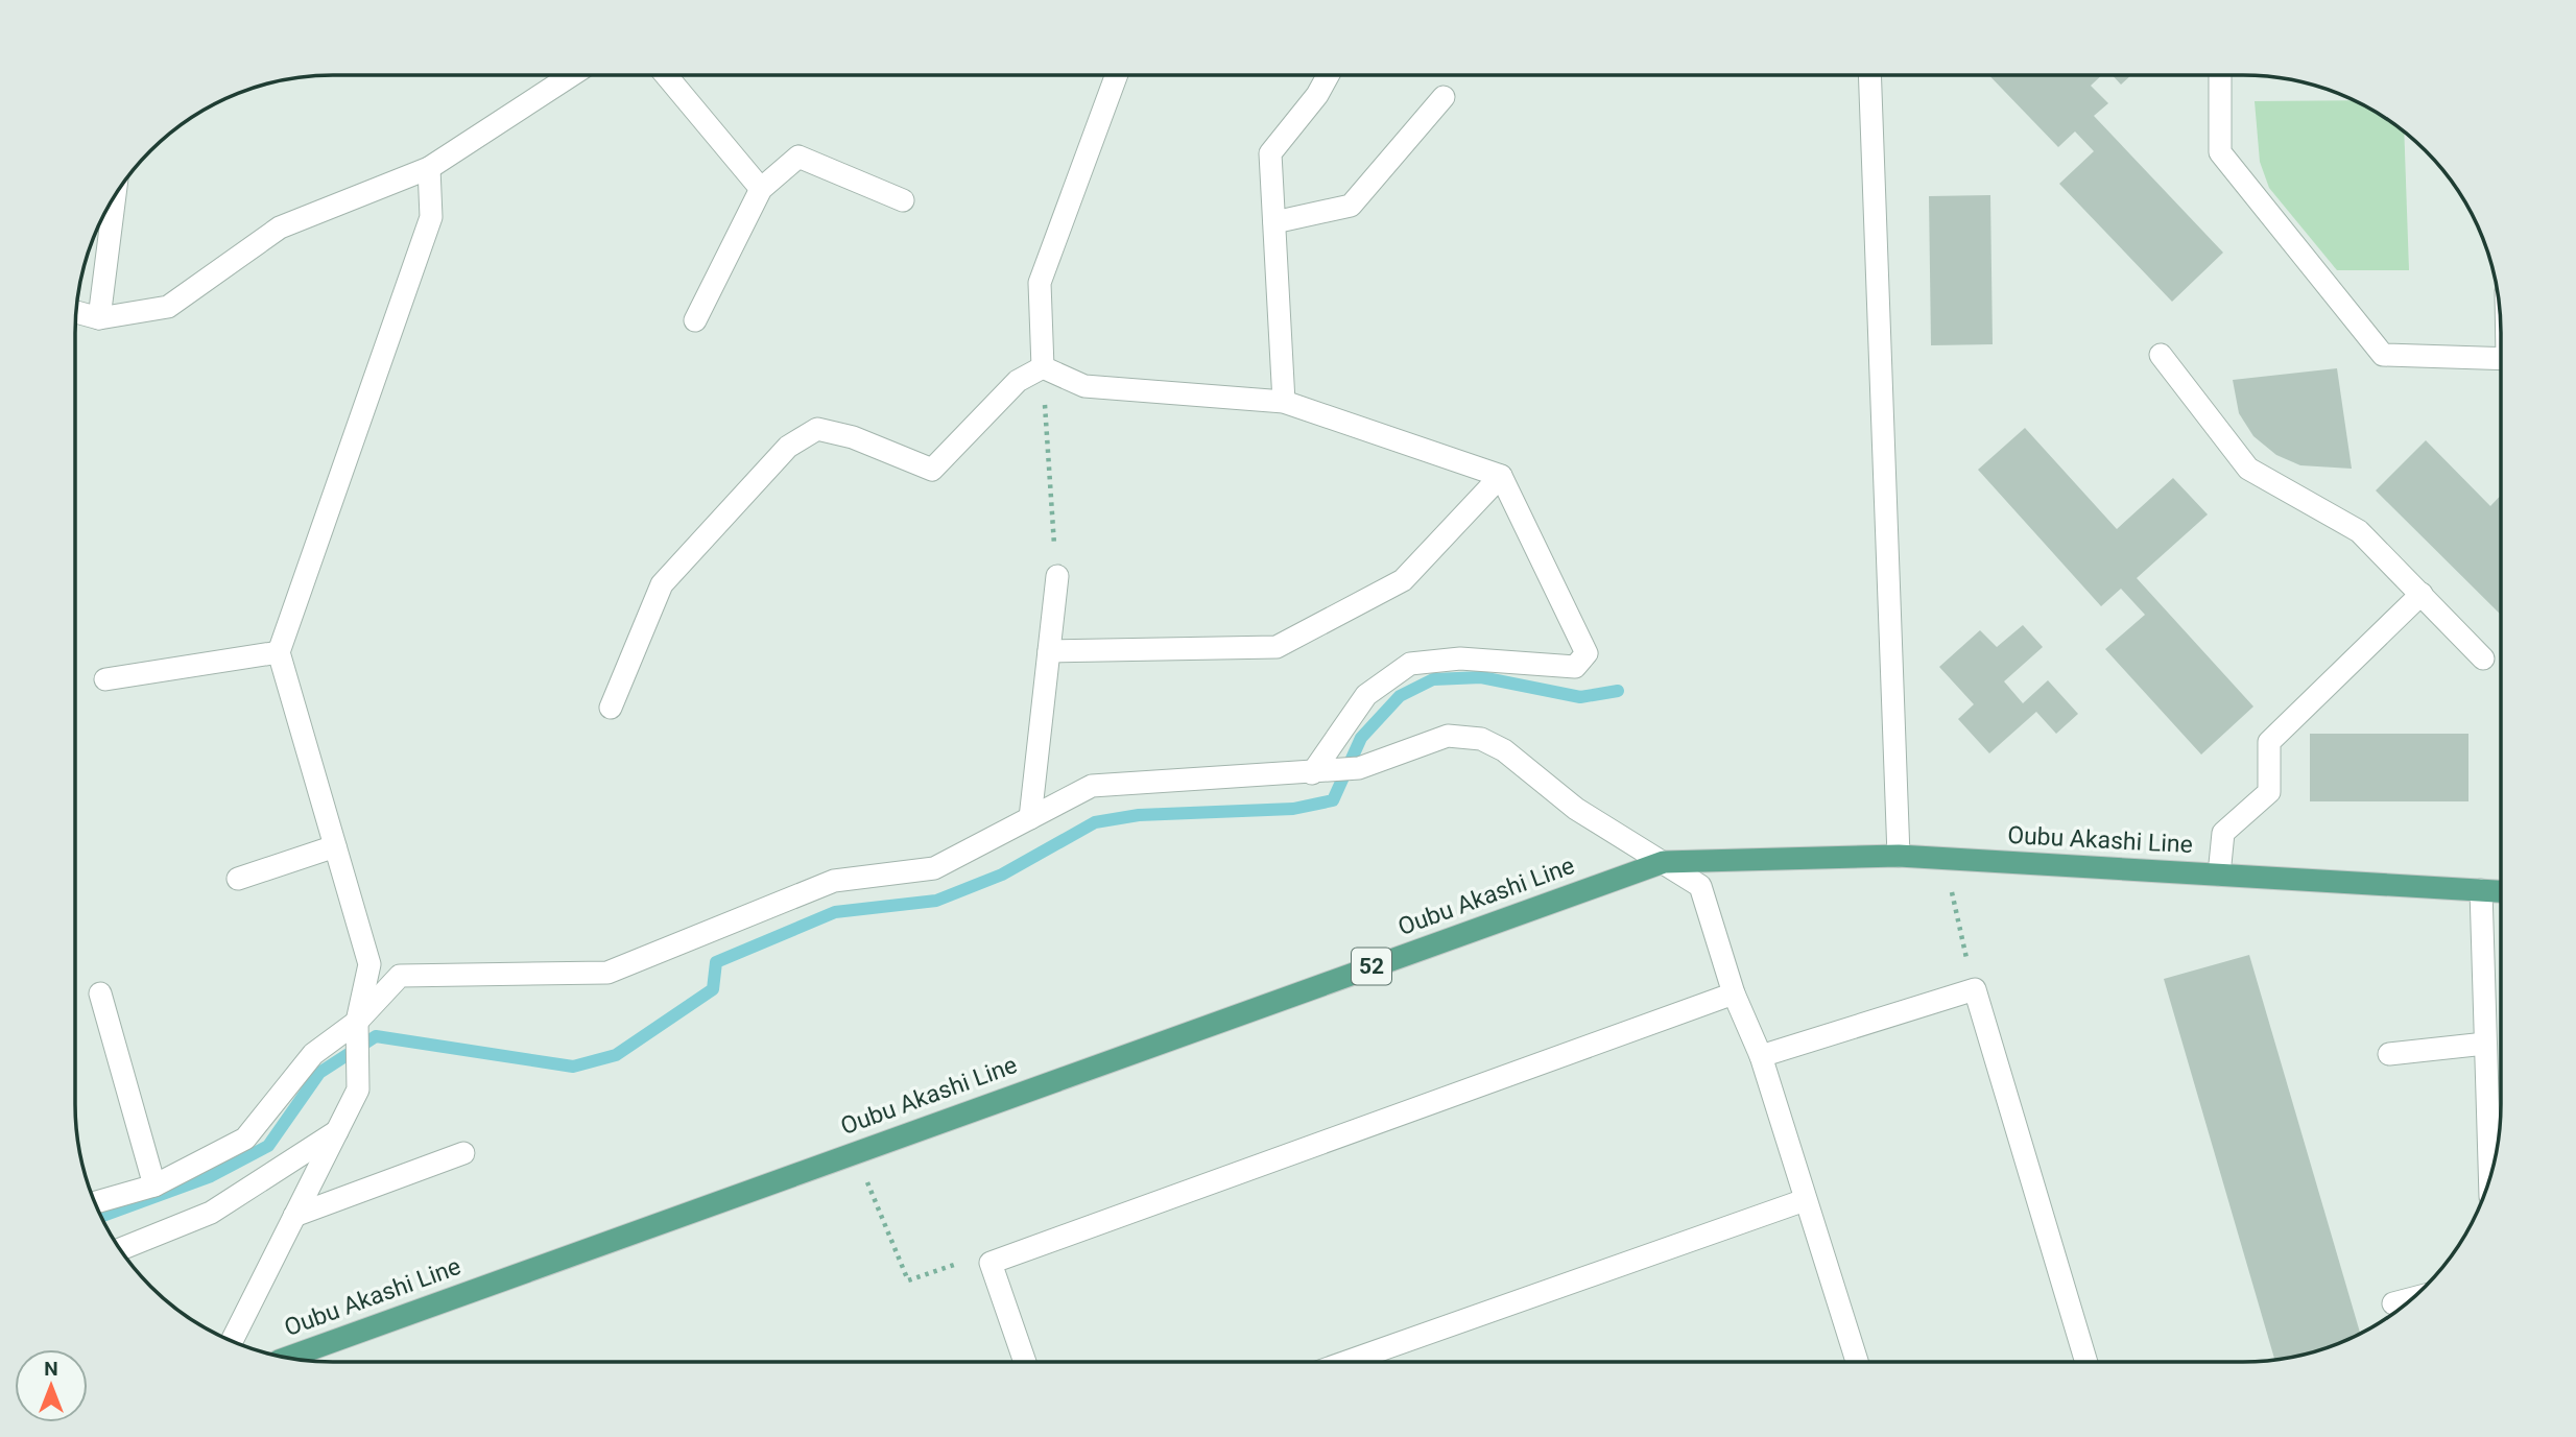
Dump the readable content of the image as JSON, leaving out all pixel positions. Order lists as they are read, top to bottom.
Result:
{
  "streets": {
    "main road": ["Oubu Akashi Line", "52"]
  },
  "north": "top"
}
